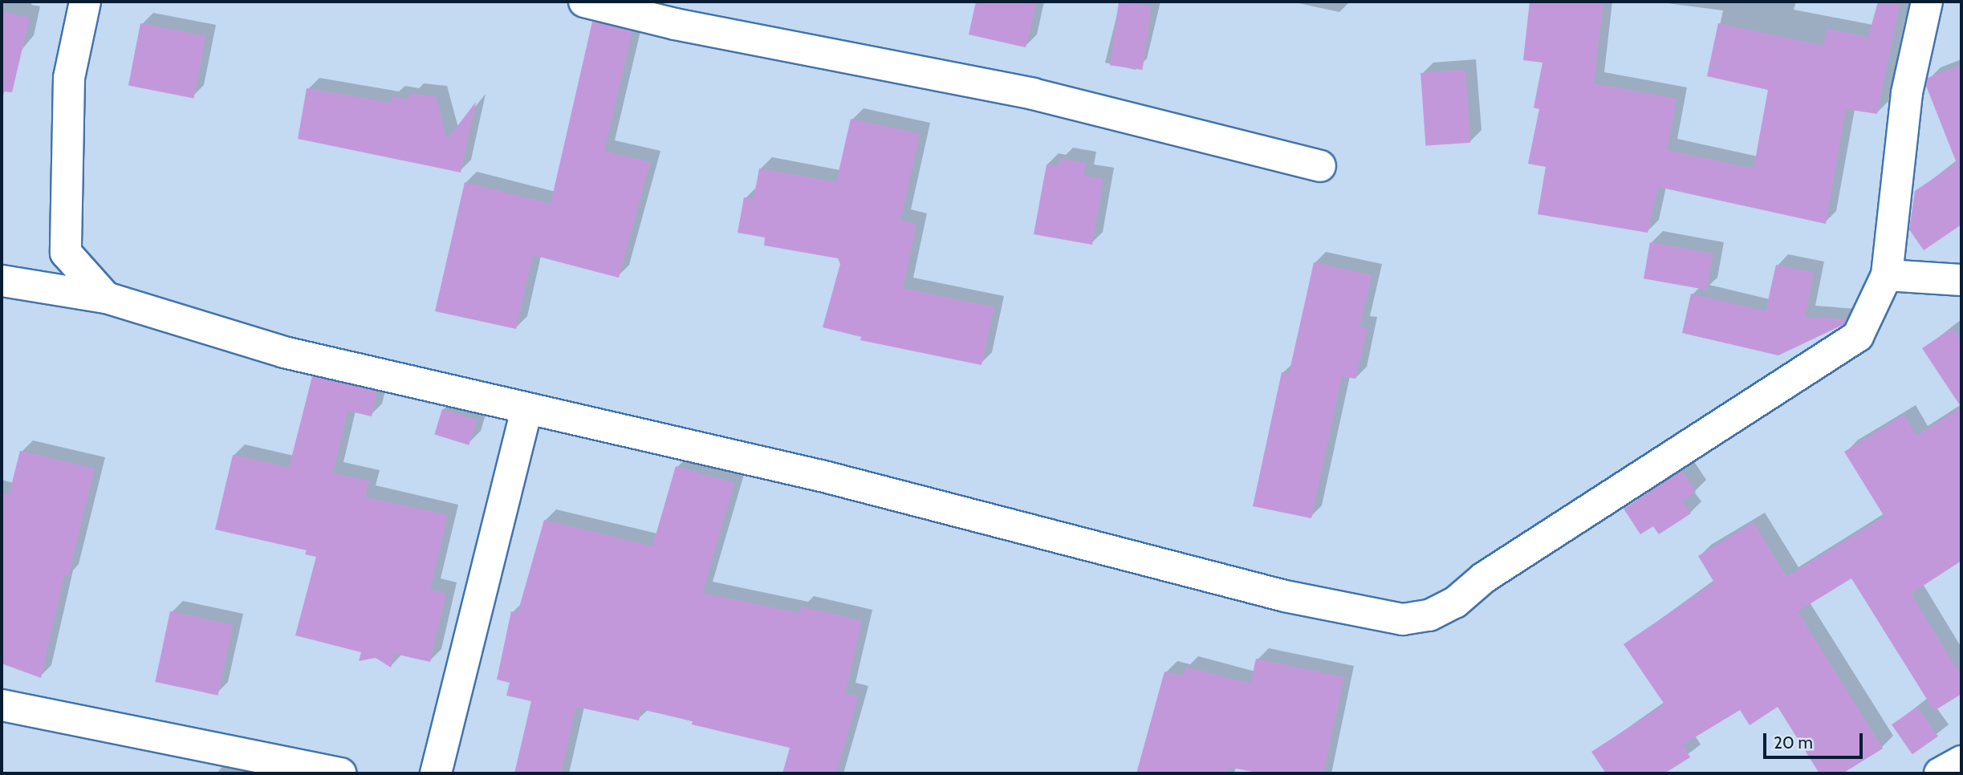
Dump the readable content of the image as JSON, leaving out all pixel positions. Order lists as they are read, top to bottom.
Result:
{
  "scale_bar": "20 m"
}
